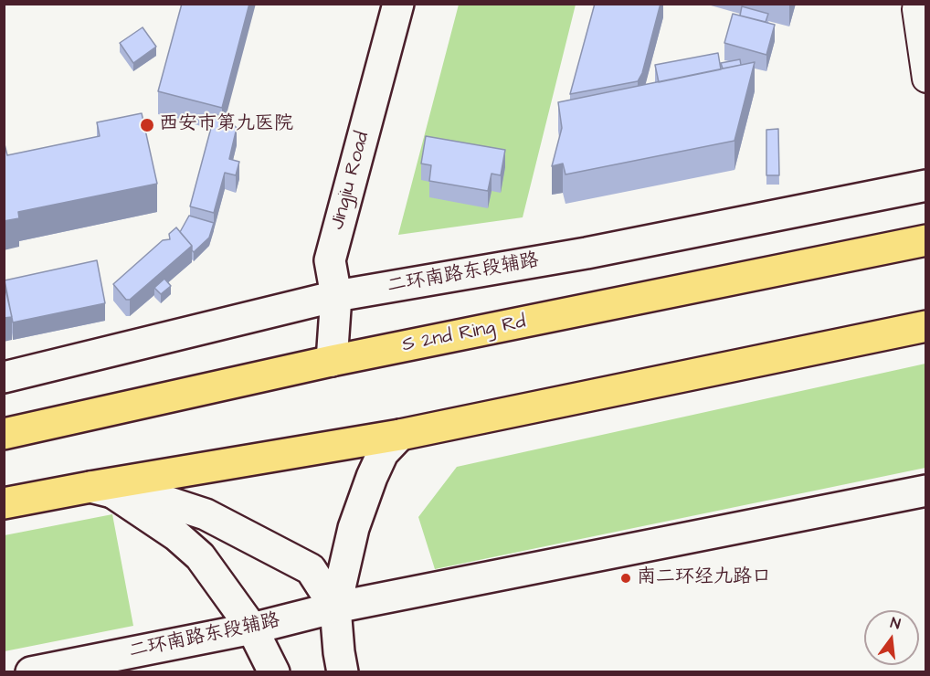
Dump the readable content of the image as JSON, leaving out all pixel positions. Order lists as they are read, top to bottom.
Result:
{
  "streets": {
    "highway": ["S 2nd Ring Rd"],
    "main road": ["Jingjiu Road", "二环南路东段辅路"]
  },
  "crossings": [
    ["Jingjiu Road", "二环南路东段辅路"],
    ["Jingjiu Road", "S 2nd Ring Rd"]
  ],
  "places": ["西安市第九医院", "南二环经九路口"],
  "north": "top"
}
